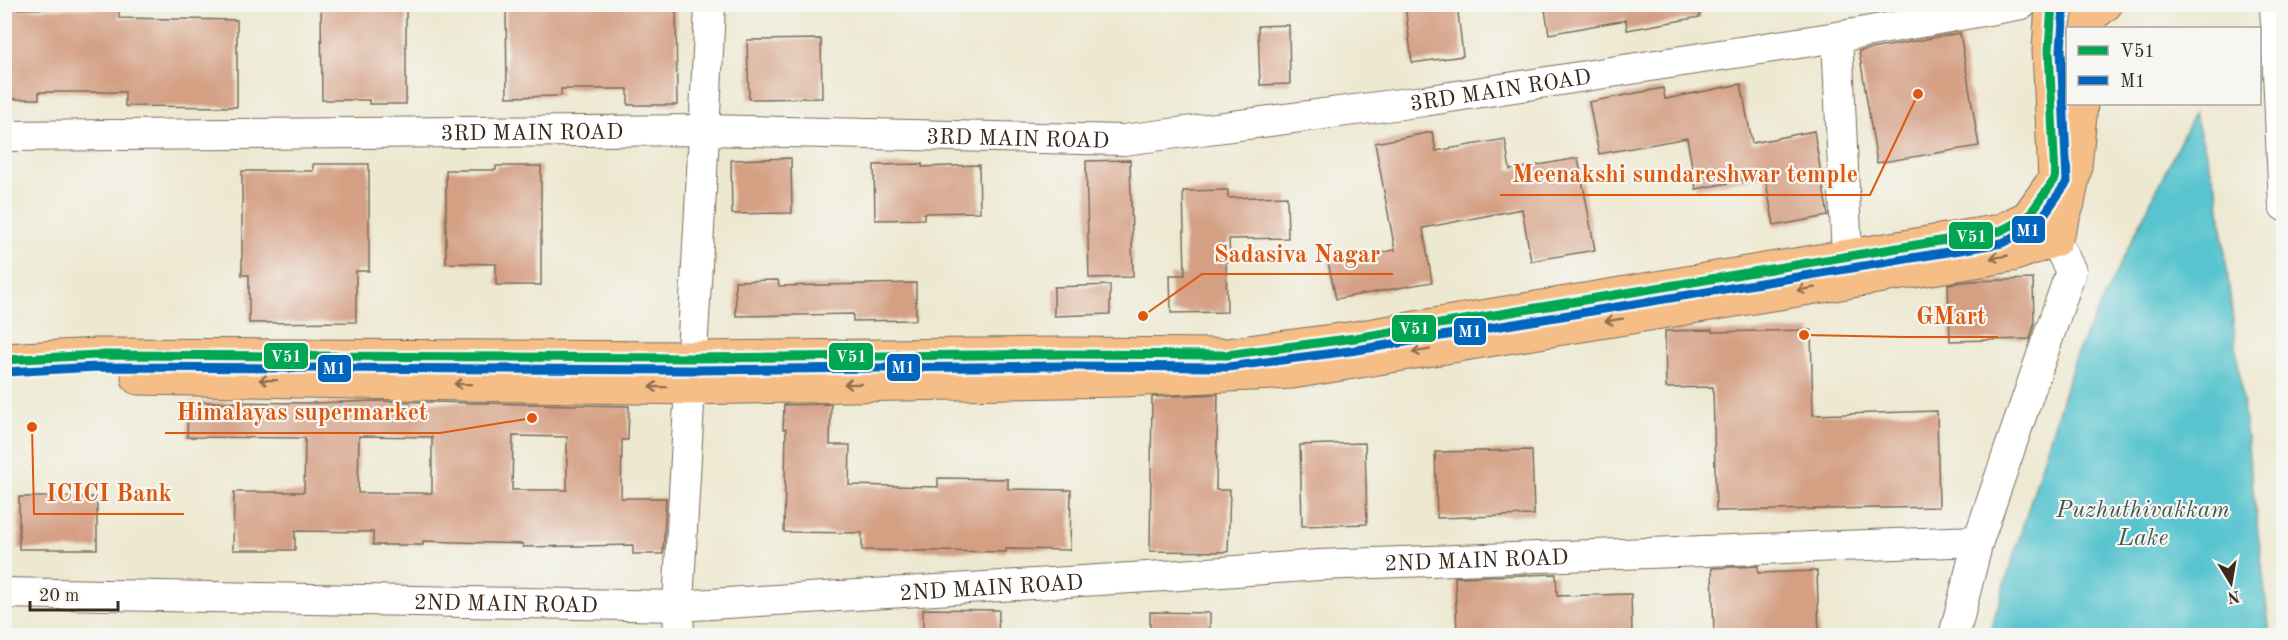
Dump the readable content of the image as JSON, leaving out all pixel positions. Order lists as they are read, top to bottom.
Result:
{
  "streets": {
    "street": ["3RD MAIN ROAD", "2ND MAIN ROAD"]
  },
  "water": ["Puzhuthivakkam Lake"],
  "places": [
    "Meenakshi sundareshwar temple",
    "Sadasiva Nagar",
    "GMart",
    "Himalayas supermarket",
    "ICICI Bank"
  ],
  "lines": ["transit line V51", "transit line M1"],
  "legend": ["V51", "M1"],
  "scale_bar": "20 m",
  "north": "bottom"
}
